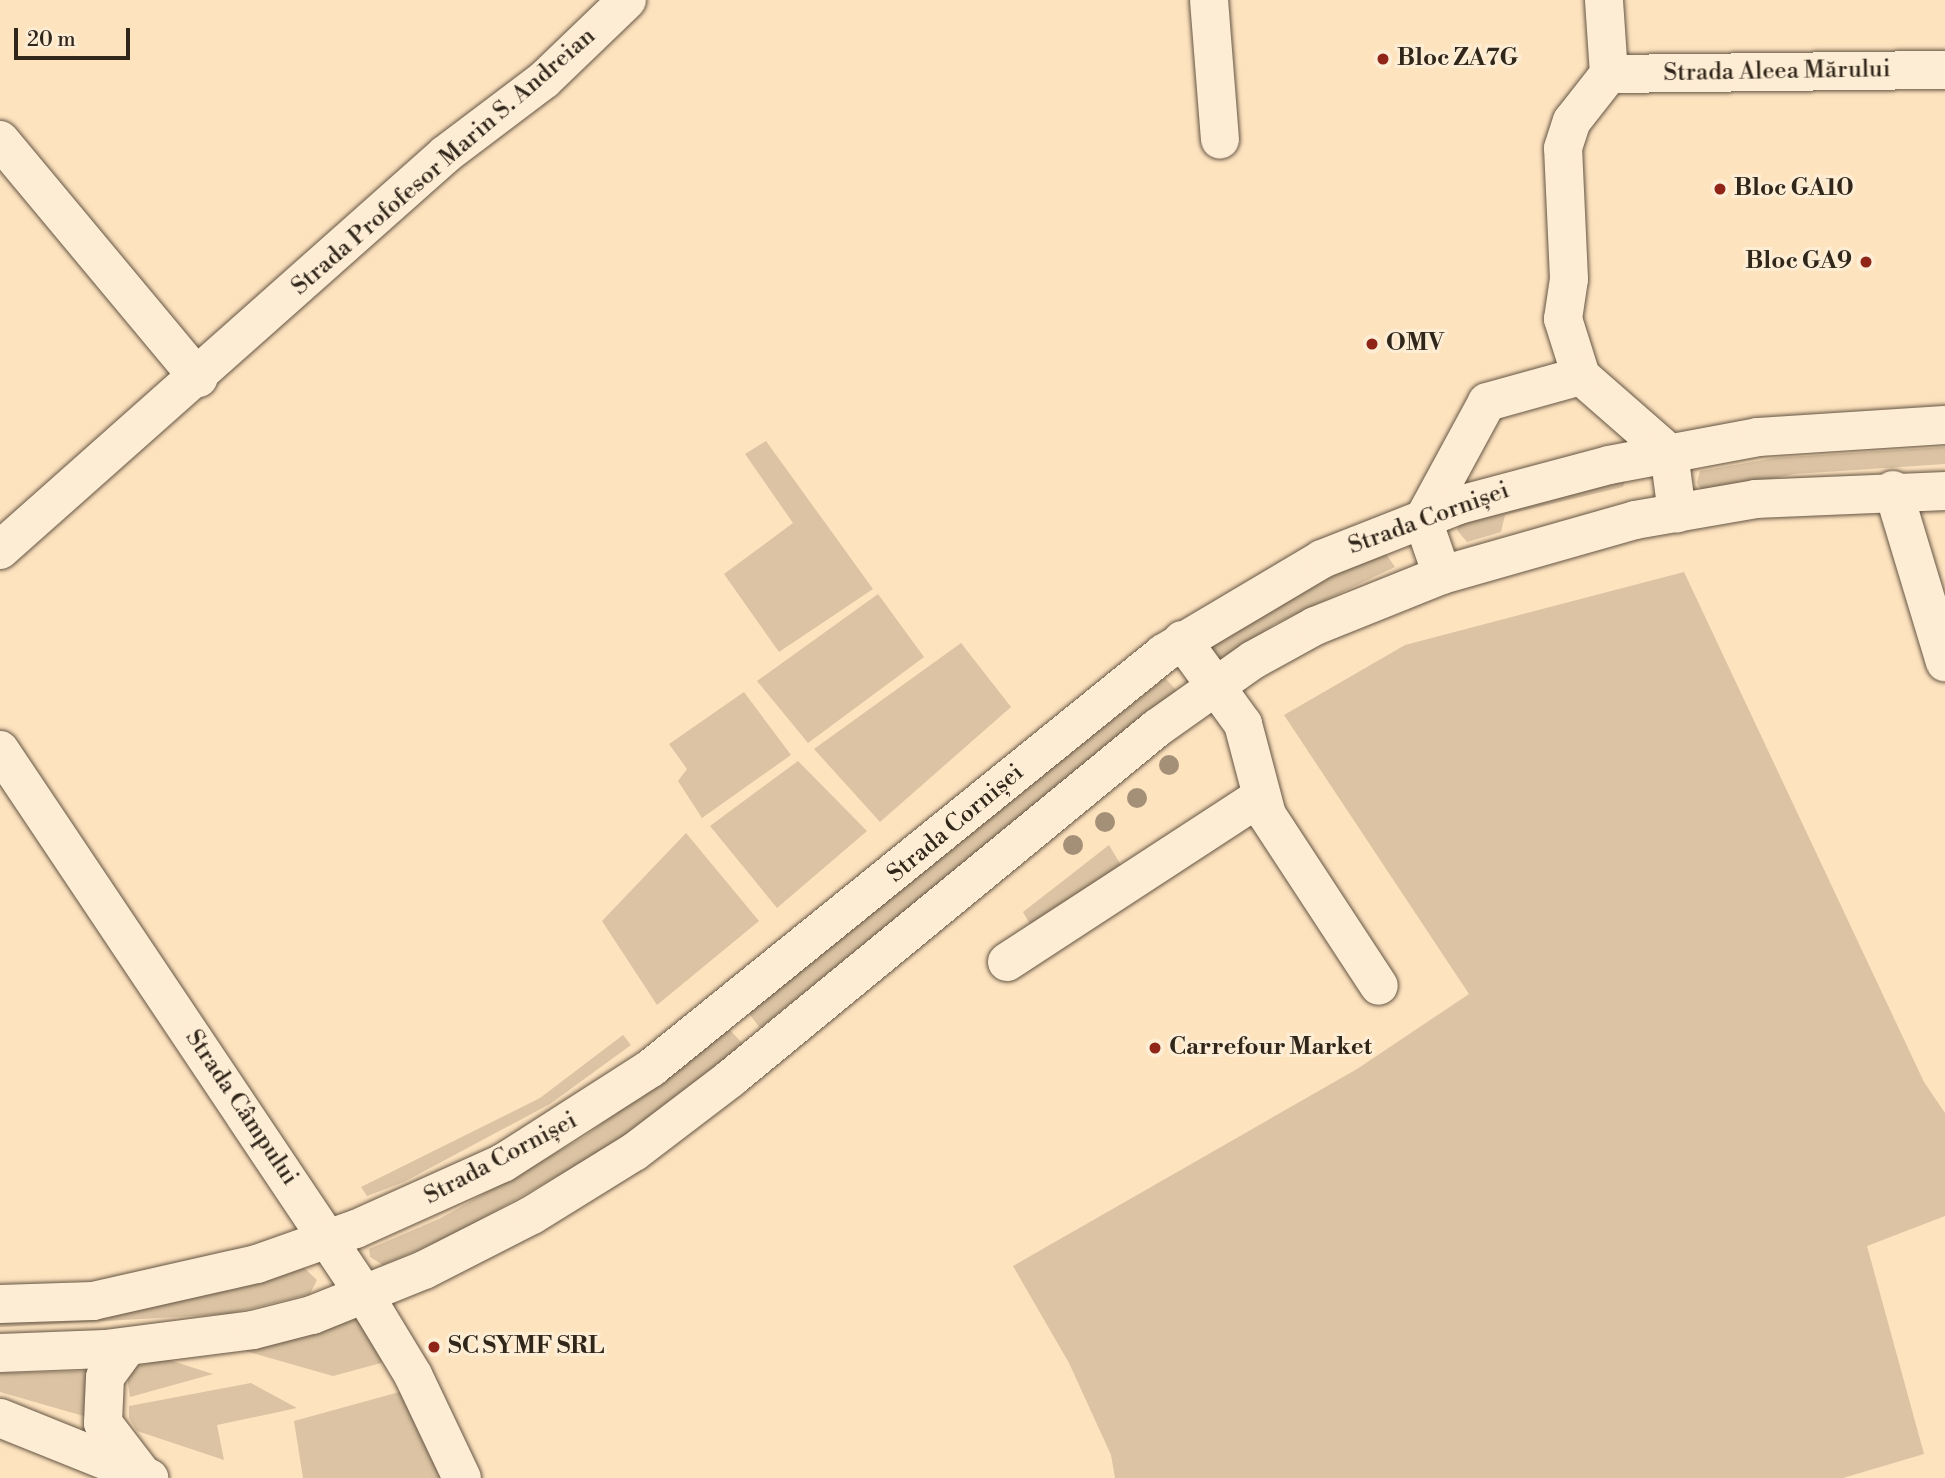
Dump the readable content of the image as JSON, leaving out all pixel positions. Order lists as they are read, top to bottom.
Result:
{
  "streets": {
    "street": [
      "Strada Aleea Mărului",
      "Strada Profofesor Marin S. Andreian",
      "Strada Cornișei",
      "Strada Câmpului"
    ]
  },
  "crossings": [
    ["Strada Cornișei", "Strada Câmpului"]
  ],
  "places": [
    "Bloc ZA7G",
    "Bloc GA10",
    "Bloc GA9",
    "OMV",
    "Carrefour Market",
    "SC SYMF SRL"
  ],
  "scale_bar": "20 m"
}
